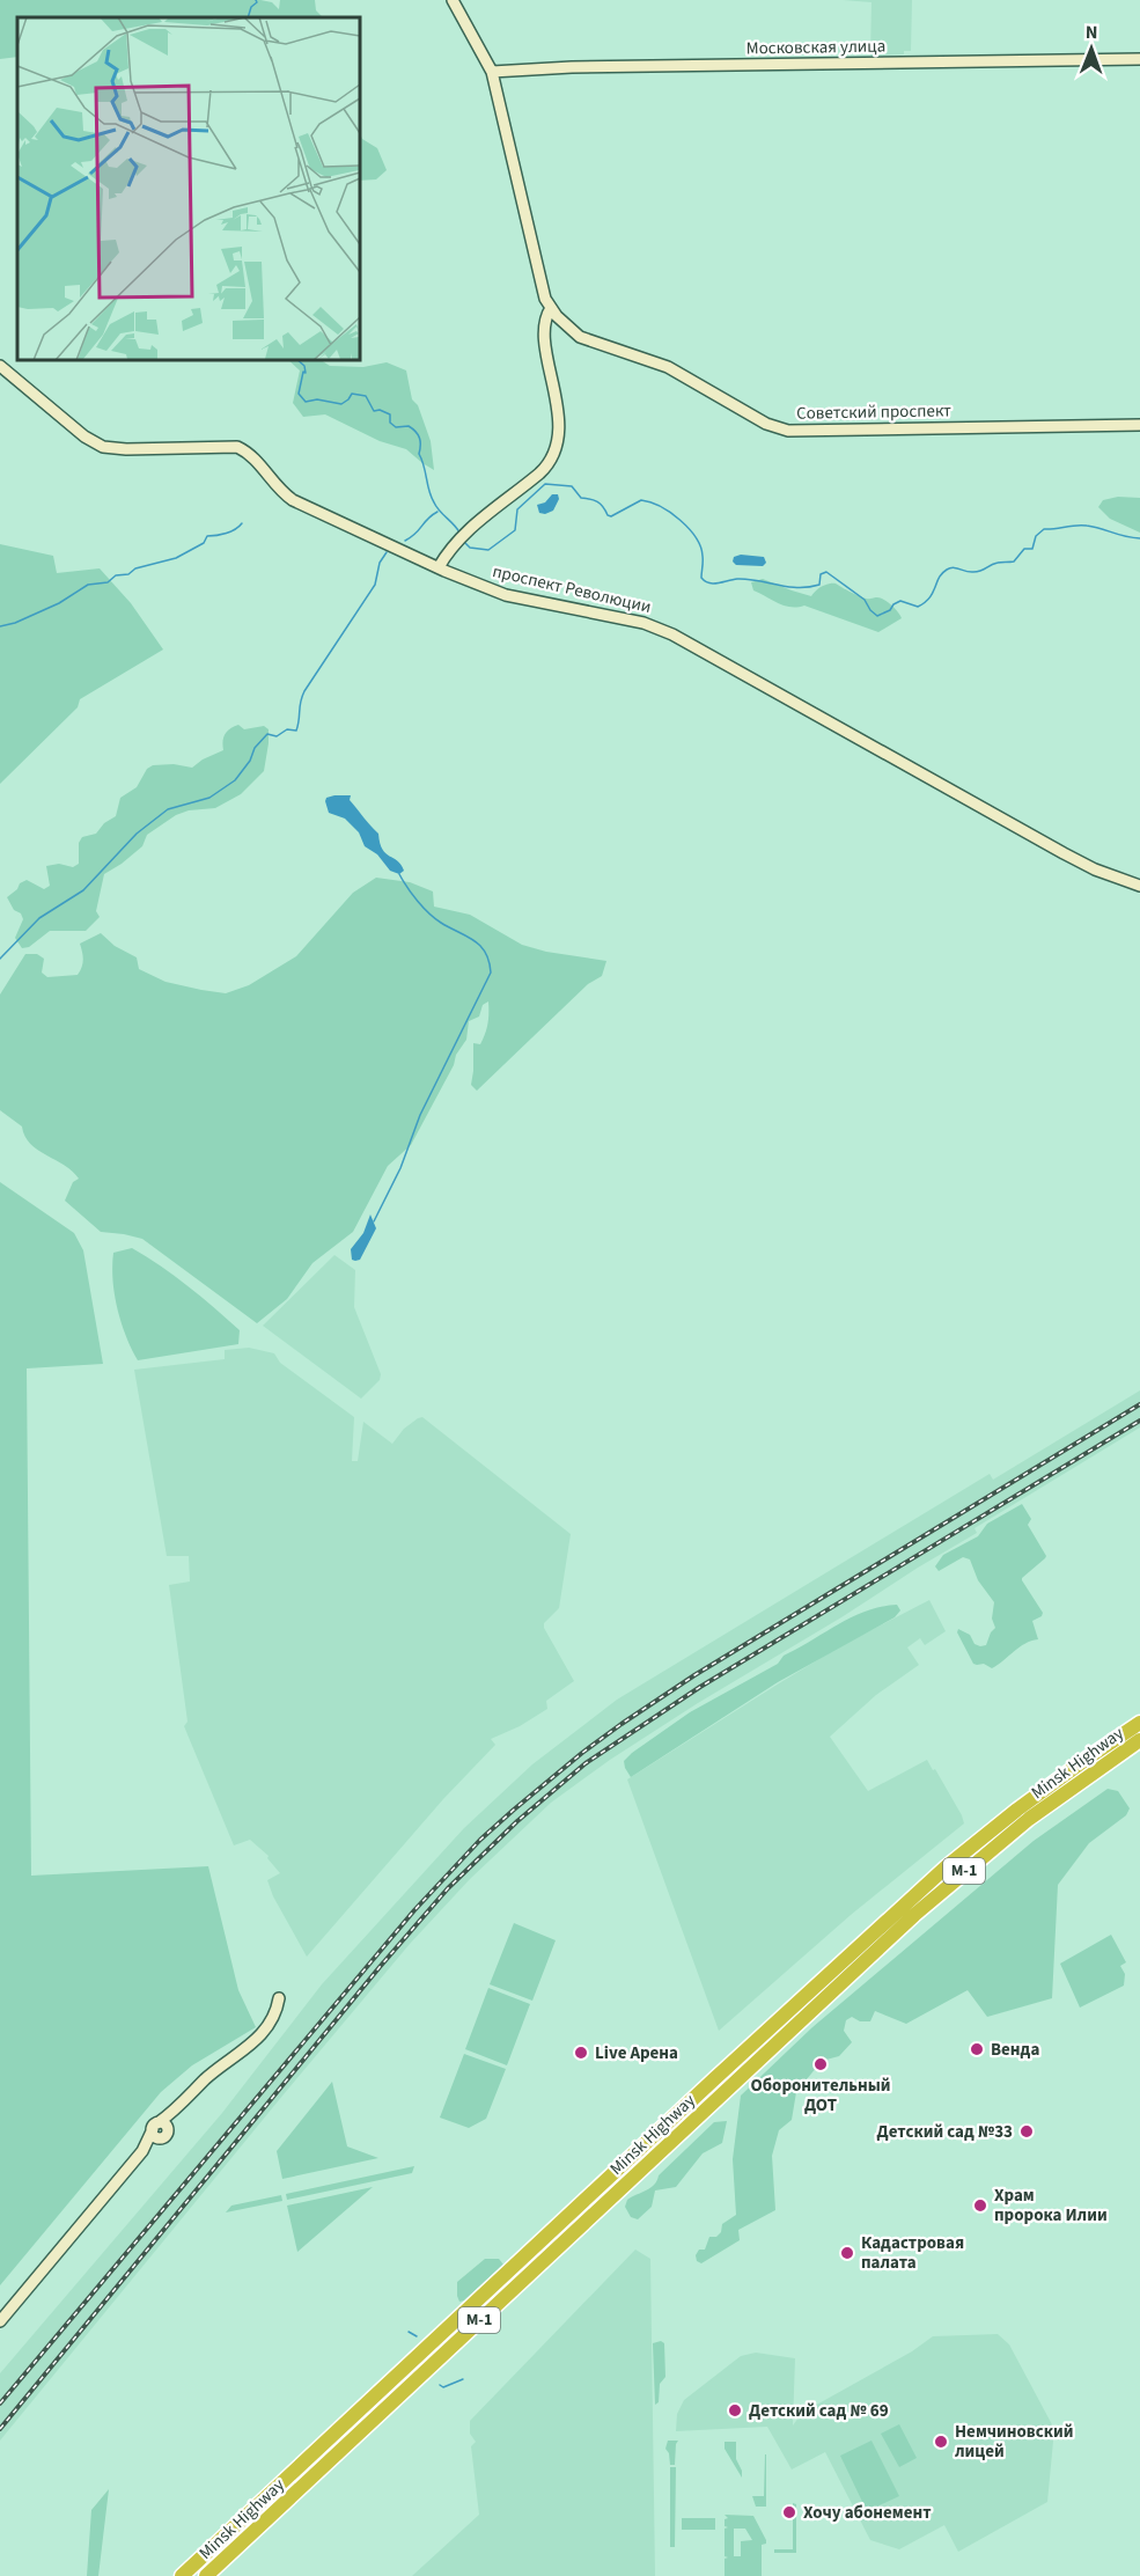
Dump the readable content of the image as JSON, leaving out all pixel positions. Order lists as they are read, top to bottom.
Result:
{
  "streets": {
    "highway": ["Minsk Highway", "М-1"],
    "street": ["Московская улица", "Советский проспект", "проспект Революции"]
  },
  "crossings": [
    ["Московская улица", "Советский проспект"]
  ],
  "places": [
    "Венда",
    "Live Арена",
    "Оборонительный ДОТ",
    "Детский сад №33",
    "Храм пророка Илии",
    "Кадастровая палата",
    "Детский сад № 69",
    "Немчиновский лицей",
    "Хочу абонемент"
  ],
  "north": "top"
}
